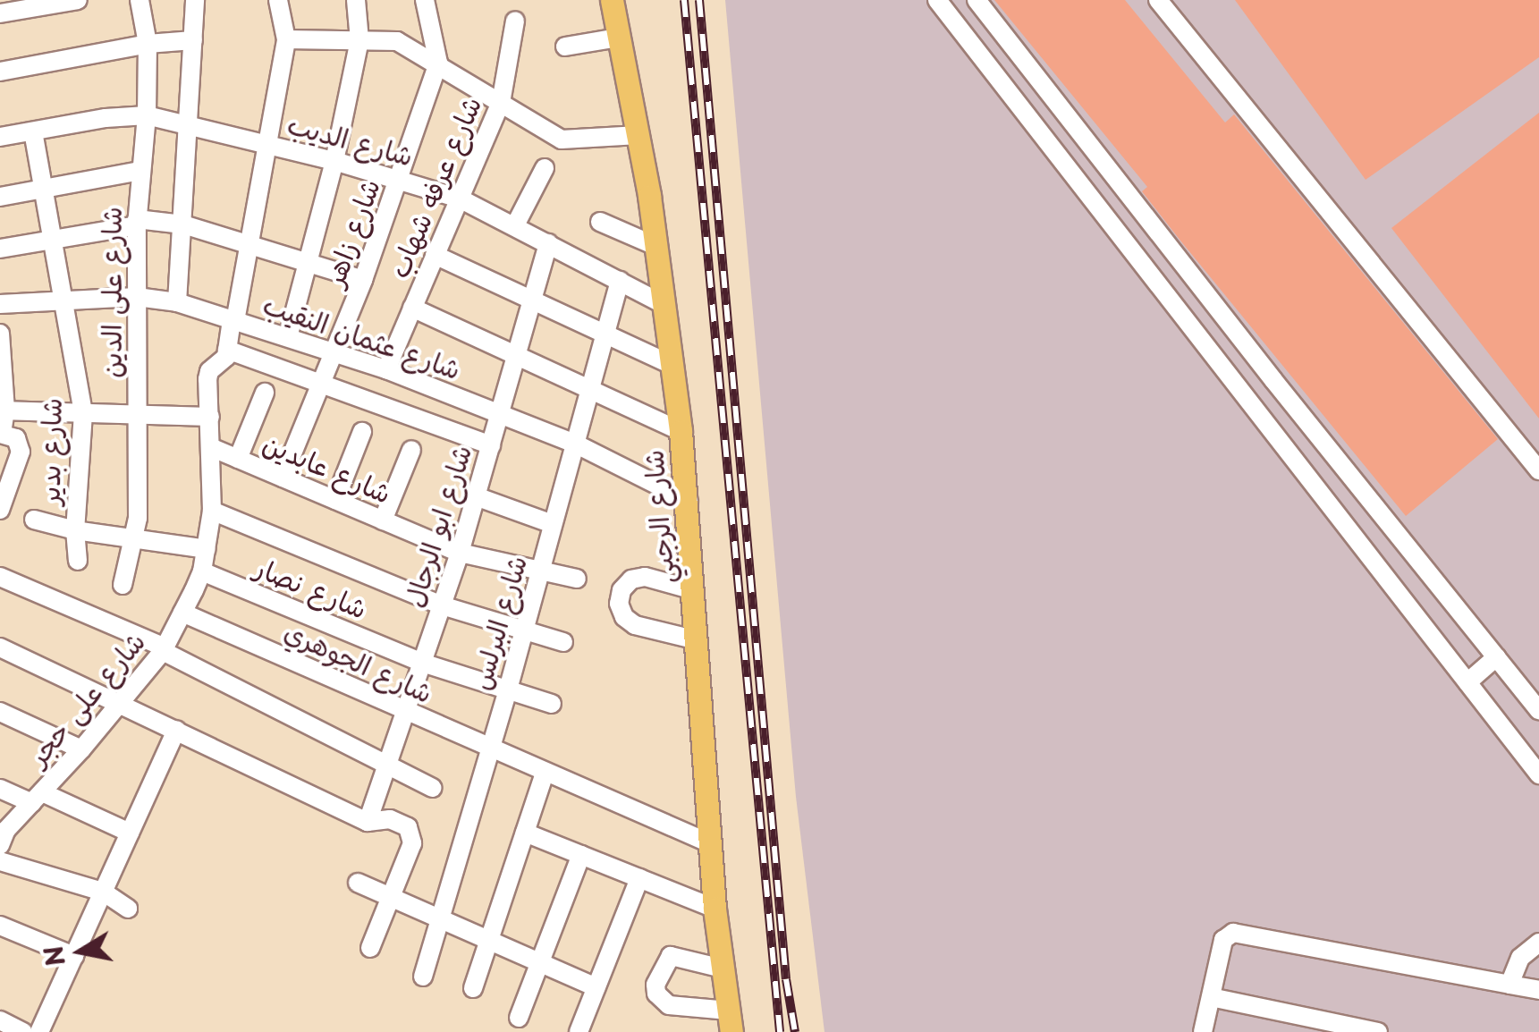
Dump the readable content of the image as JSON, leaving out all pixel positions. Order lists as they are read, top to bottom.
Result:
{
  "streets": {
    "main road": ["شارع الرجبي"],
    "street": [
      "شارع الديب",
      "شارع عرفه شهاب",
      "شارع زاهر",
      "شارع على الدين",
      "شارع عثمان النقيب",
      "شارع بدير",
      "شارع عابدين",
      "شارع ابو الرجال",
      "شارع نصار",
      "شارع البرلس",
      "شارع الجوهري",
      "شارع على حجر"
    ]
  },
  "crossings": [
    ["شارع الديب", "شارع عرفه شهاب"],
    ["شارع الديب", "شارع زاهر"],
    ["شارع الديب", "شارع على الدين"],
    ["شارع الديب", "شارع بدير"],
    ["شارع الديب", "شارع الرجبي"],
    ["شارع الديب", "شارع ابو الرجال"],
    ["شارع الديب", "شارع البرلس"],
    ["شارع الديب", "شارع على حجر"],
    ["شارع عرفه شهاب", "شارع عثمان النقيب"],
    ["شارع زاهر", "شارع عثمان النقيب"],
    ["شارع زاهر", "شارع عابدين"],
    ["شارع على الدين", "شارع عثمان النقيب"],
    ["شارع عثمان النقيب", "شارع بدير"],
    ["شارع عثمان النقيب", "شارع الرجبي"],
    ["شارع عثمان النقيب", "شارع ابو الرجال"],
    ["شارع عثمان النقيب", "شارع البرلس"],
    ["شارع عثمان النقيب", "شارع على حجر"],
    ["شارع عابدين", "شارع ابو الرجال"],
    ["شارع عابدين", "شارع البرلس"],
    ["شارع عابدين", "شارع على حجر"],
    ["شارع الرجبي", "شارع الجوهري"],
    ["شارع ابو الرجال", "شارع نصار"],
    ["شارع ابو الرجال", "شارع الجوهري"],
    ["شارع نصار", "شارع البرلس"],
    ["شارع نصار", "شارع على حجر"],
    ["شارع البرلس", "شارع الجوهري"],
    ["شارع الجوهري", "شارع على حجر"]
  ],
  "north": "left"
}
